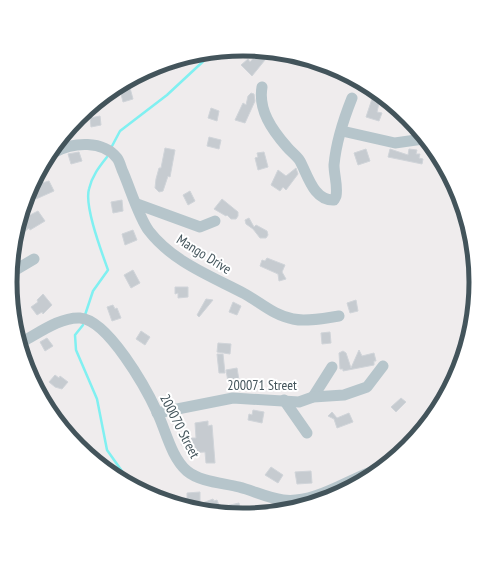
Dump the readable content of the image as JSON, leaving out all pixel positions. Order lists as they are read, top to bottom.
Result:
{
  "streets": {
    "street": ["Mango Drive", "200071 Street", "200070 Street"]
  },
  "crossings": [
    ["200071 Street", "200070 Street"]
  ]
}
